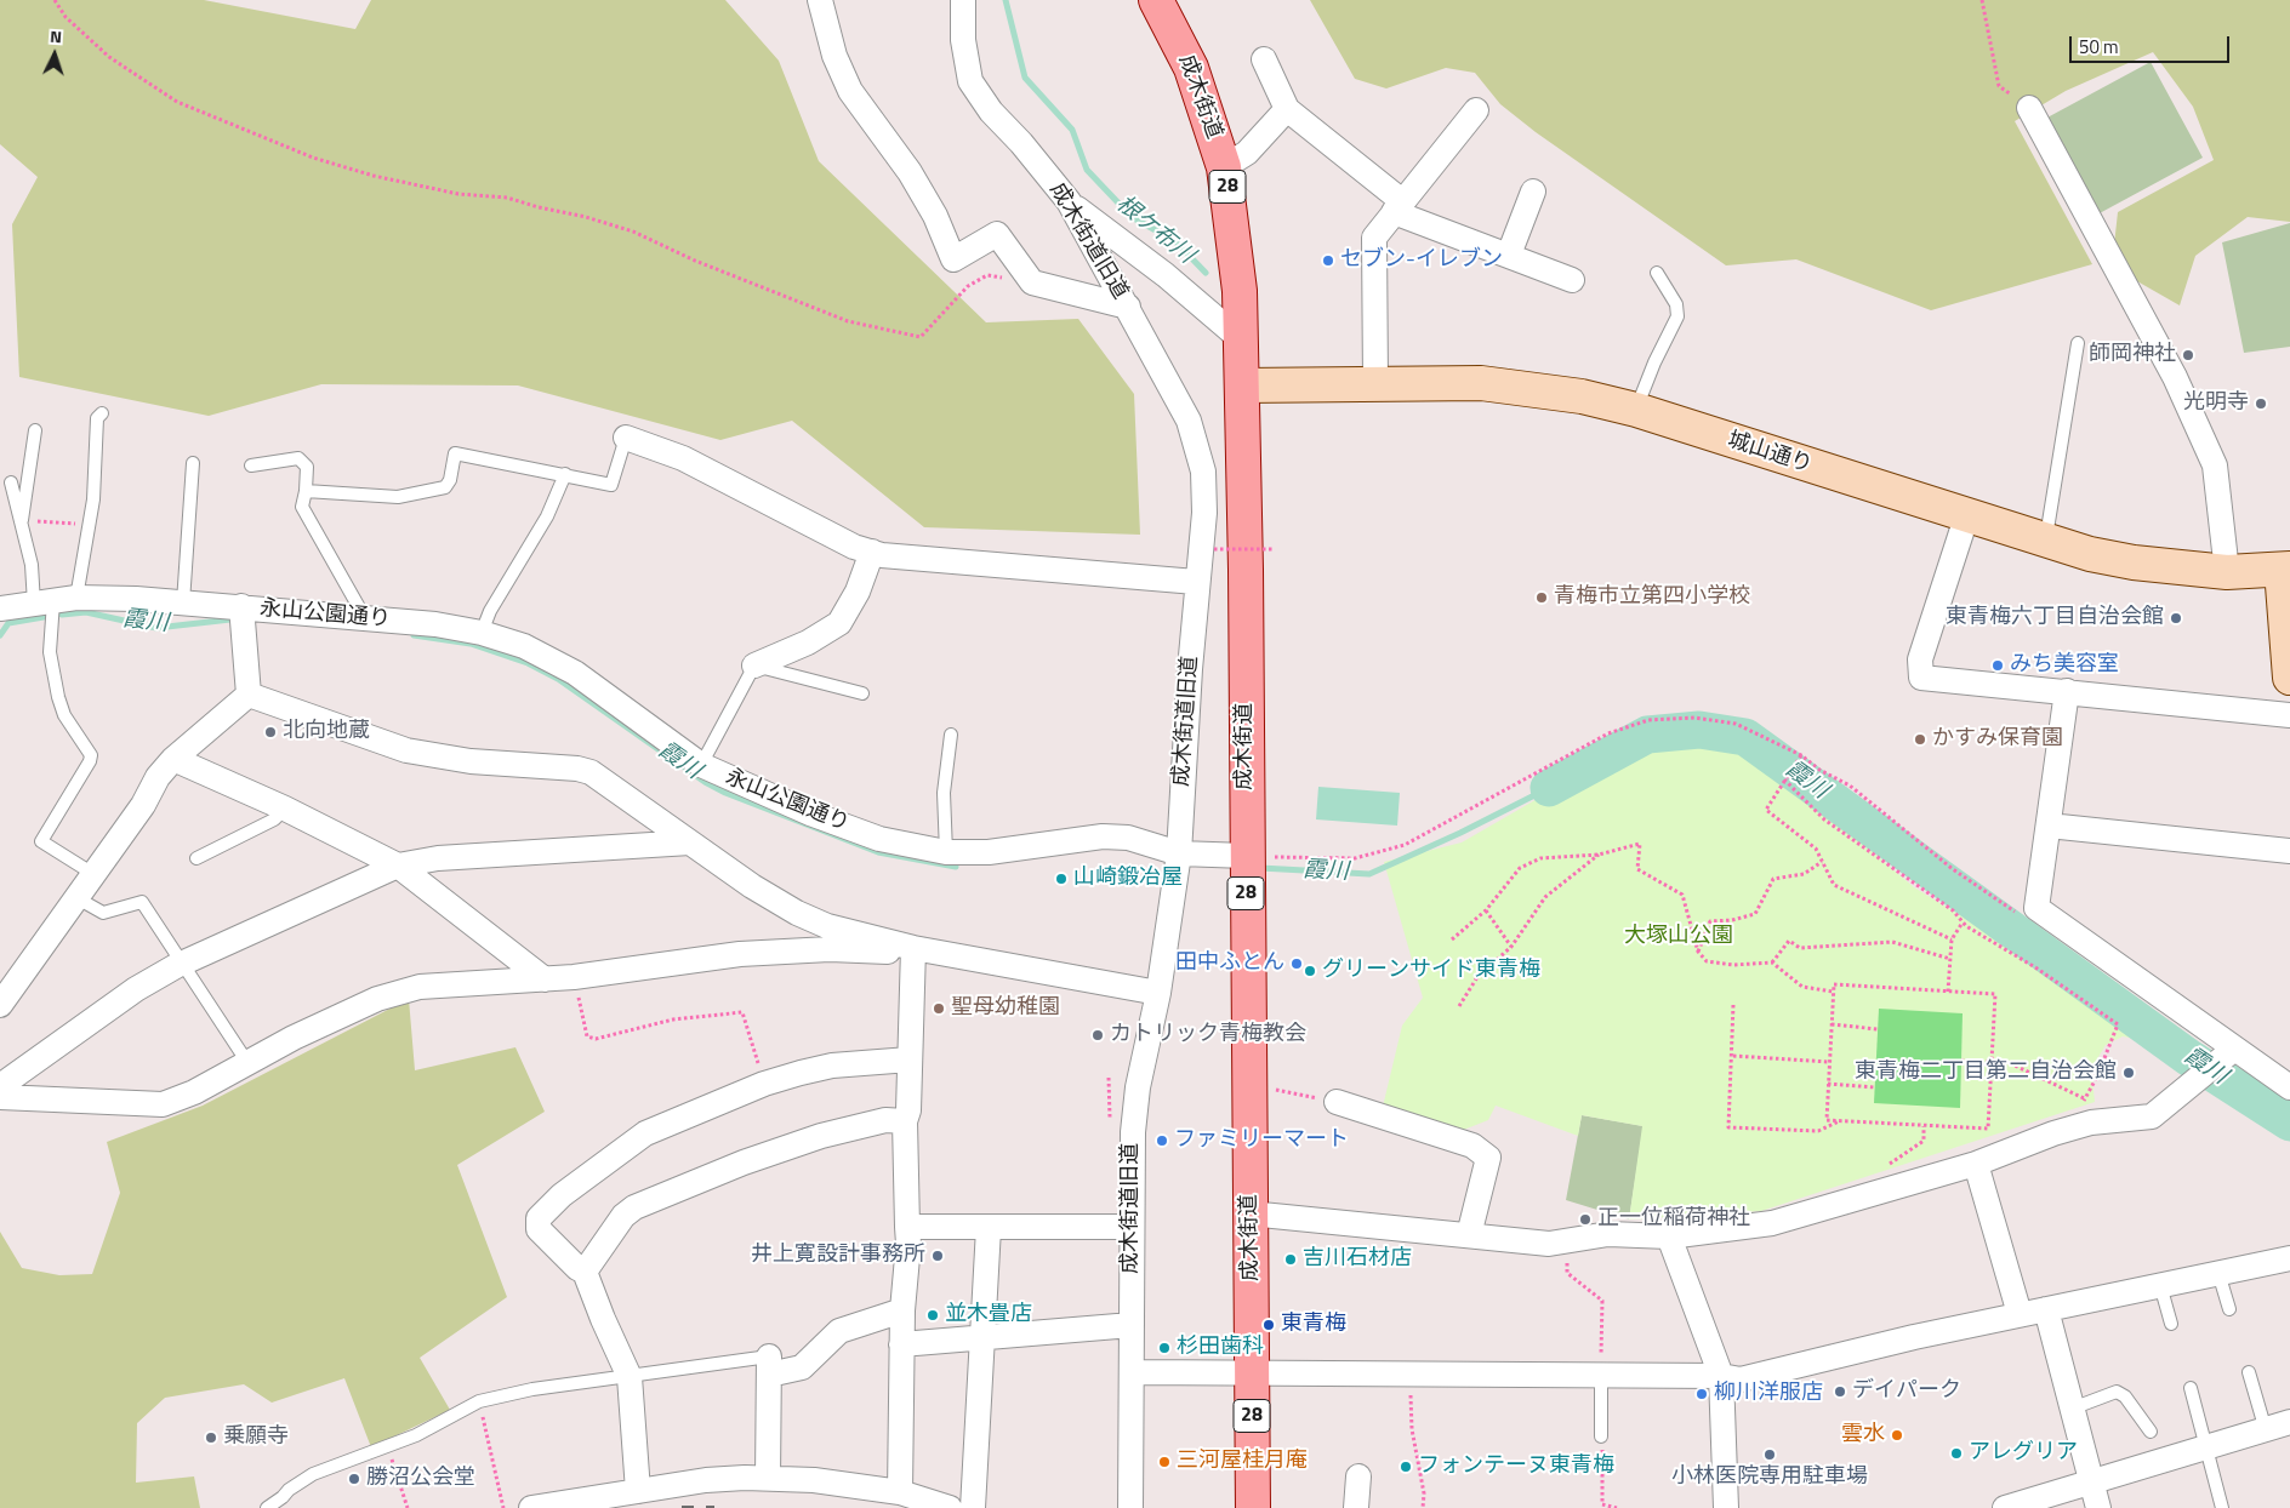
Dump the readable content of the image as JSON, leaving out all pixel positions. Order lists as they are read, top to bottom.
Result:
{
  "streets": {
    "main road": ["成木街道", "28"],
    "street": ["成木街道旧道", "城山通り", "永山公園通り"]
  },
  "crossings": [
    ["成木街道", "城山通り"],
    ["成木街道", "永山公園通り"],
    ["成木街道旧道", "永山公園通り"]
  ],
  "water": ["根ケ布川", "霞川"],
  "parks": ["大塚山公園"],
  "places": [
    "セブン-イレブン",
    "師岡神社",
    "光明寺",
    "青梅市立第四小学校",
    "東青梅六丁目自治会館",
    "みち美容室",
    "北向地蔵",
    "かすみ保育園",
    "山崎鍛冶屋",
    "田中ふとん",
    "グリーンサイド東青梅",
    "聖母幼稚園",
    "カトリック青梅教会",
    "東青梅二丁目第二自治会館",
    "ファミリーマート",
    "正一位稲荷神社",
    "井上寛設計事務所",
    "吉川石材店",
    "並木畳店",
    "東青梅",
    "杉田歯科",
    "デイパーク",
    "柳川洋服店",
    "雲水",
    "乗願寺",
    "アレグリア",
    "小林医院専用駐車場",
    "三河屋桂月庵",
    "フォンテーヌ東青梅",
    "勝沼公会堂"
  ],
  "scale_bar": "50 m",
  "north": "top"
}
